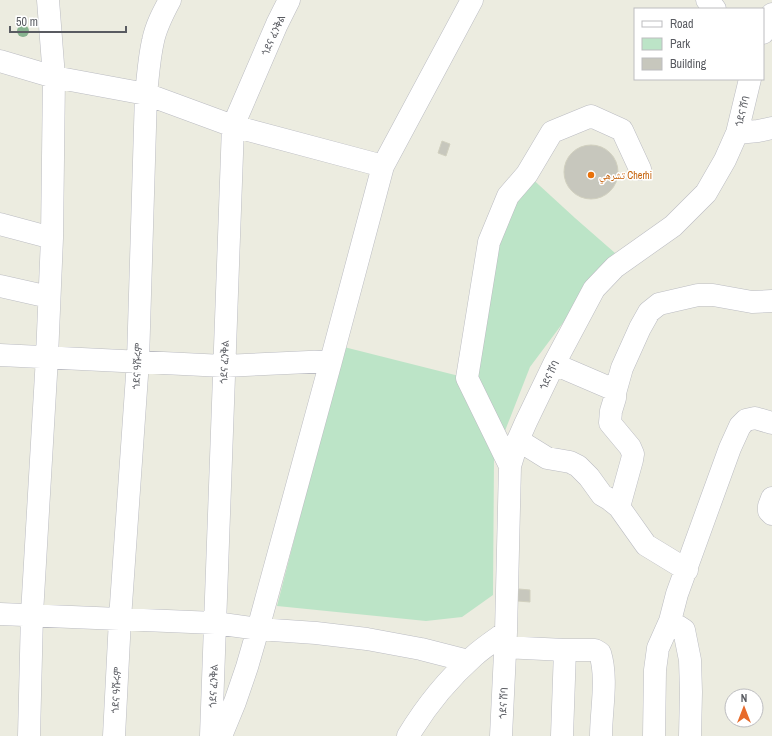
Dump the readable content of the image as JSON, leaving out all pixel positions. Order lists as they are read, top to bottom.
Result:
{
  "streets": {
    "street": ["ጎደና ፈንቅል", "ጎደና ሸባ", "ጎደና ዓሹሩም"]
  },
  "places": ["تشرهي Cherhi"],
  "legend": ["Road", "Park", "Building"],
  "scale_bar": "50 m",
  "north": "top"
}
